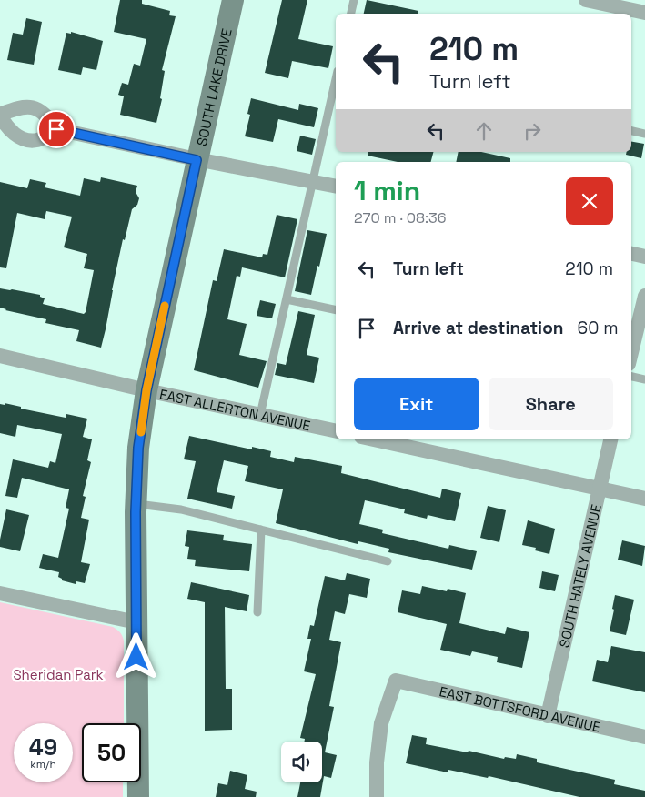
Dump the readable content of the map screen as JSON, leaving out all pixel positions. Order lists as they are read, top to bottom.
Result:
{
  "streets": {
    "main road": ["SOUTH LAKE DRIVE"],
    "street": ["EAST ALLERTON AVENUE", "SOUTH HATELY AVENUE", "EAST BOTTSFORD AVENUE"]
  },
  "crossings": [
    ["SOUTH LAKE DRIVE", "EAST ALLERTON AVENUE"],
    ["SOUTH HATELY AVENUE", "EAST BOTTSFORD AVENUE"]
  ],
  "parks": ["Sheridan Park"],
  "page": {
    "turn": ["210 m", "Turn left"],
    "heading": ["1 min", "270 m · 08:36"],
    "list": [
      {
        "name": "Turn left",
        "value": "210 m"
      },
      {
        "name": "Arrive at destination",
        "value": "60 m"
      }
    ],
    "buttons": ["Exit", "Share"],
    "speed": "49 km/h",
    "limit": "50"
  }
}
